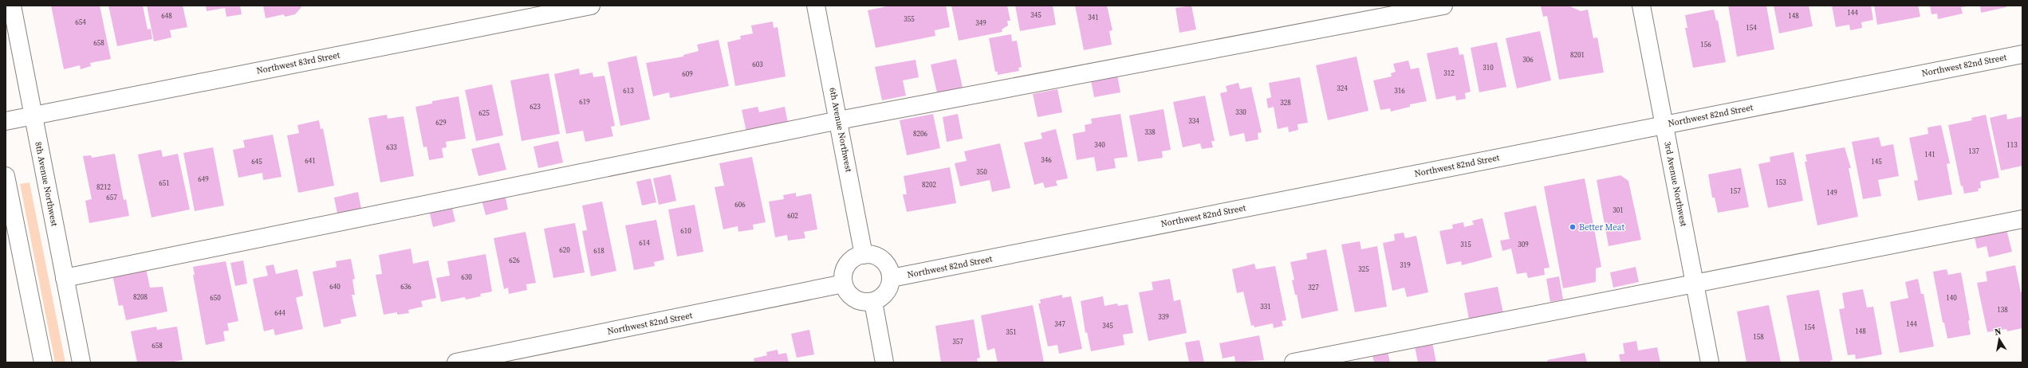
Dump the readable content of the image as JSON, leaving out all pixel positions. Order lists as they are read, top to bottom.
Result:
{
  "streets": {
    "street": [
      "Northwest 83rd Street",
      "Northwest 82nd Street",
      "6th Avenue Northwest",
      "8th Avenue Northwest",
      "3rd Avenue Northwest"
    ]
  },
  "crossings": [
    ["Northwest 83rd Street", "8th Avenue Northwest"],
    ["Northwest 82nd Street", "6th Avenue Northwest"],
    ["Northwest 82nd Street", "3rd Avenue Northwest"]
  ],
  "places": ["Better Meat"],
  "house_numbers": [
    "144",
    "345",
    "648",
    "148",
    "341",
    "355",
    "654",
    "349",
    "154",
    "658",
    "156",
    "8201",
    "306",
    "603",
    "310",
    "312",
    "609",
    "324",
    "613",
    "316",
    "619",
    "328",
    "623",
    "330",
    "625",
    "334",
    "629",
    "338",
    "8206",
    "340",
    "113",
    "633",
    "137",
    "141",
    "346",
    "641",
    "645",
    "145",
    "350",
    "649",
    "153",
    "651",
    "8202",
    "8212",
    "157",
    "149",
    "657",
    "606",
    "301",
    "602",
    "610",
    "614",
    "315",
    "309",
    "620",
    "618",
    "626",
    "319",
    "325",
    "630",
    "640",
    "636",
    "327",
    "8208",
    "650",
    "140",
    "331",
    "138",
    "644",
    "339",
    "347",
    "144",
    "345",
    "154",
    "148",
    "351",
    "158",
    "357",
    "658"
  ],
  "north": "top"
}
